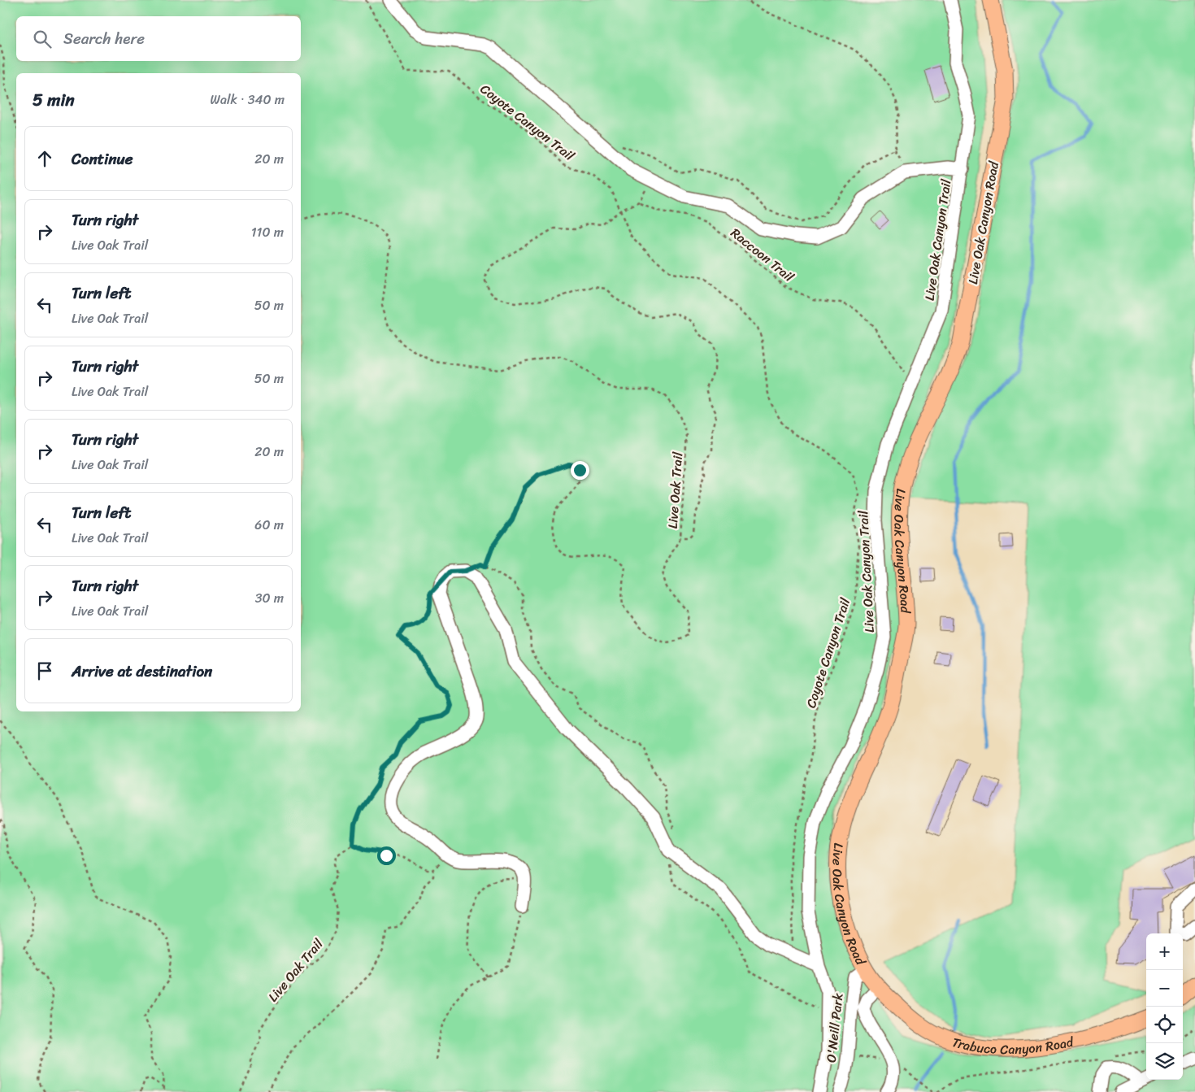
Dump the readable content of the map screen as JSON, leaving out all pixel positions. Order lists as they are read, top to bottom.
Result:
{
  "streets": {
    "main road": ["Live Oak Canyon Road", "Trabuco Canyon Road"],
    "street": ["Live Oak Canyon Trail", "O'Neill Park"],
    "path": ["Coyote Canyon Trail", "Raccoon Trail", "Live Oak Trail"]
  },
  "crossings": [
    ["Live Oak Canyon Road", "O'Neill Park"],
    ["Live Oak Canyon Road", "Trabuco Canyon Road"],
    ["Live Oak Canyon Trail", "Raccoon Trail"],
    ["O'Neill Park", "Trabuco Canyon Road"]
  ],
  "page": {
    "search": "Search here",
    "heading": ["5 min", "Walk · 340 m"],
    "list": [
      ["Continue", "20 m"],
      ["Turn right", "Live Oak Trail", "110 m"],
      ["Turn left", "Live Oak Trail", "50 m"],
      ["Turn right", "Live Oak Trail", "50 m"],
      ["Turn right", "Live Oak Trail", "20 m"],
      ["Turn left", "Live Oak Trail", "60 m"],
      ["Turn right", "Live Oak Trail", "30 m"],
      "Arrive at destination"
    ],
    "map_buttons": ["+", "−"]
  }
}
